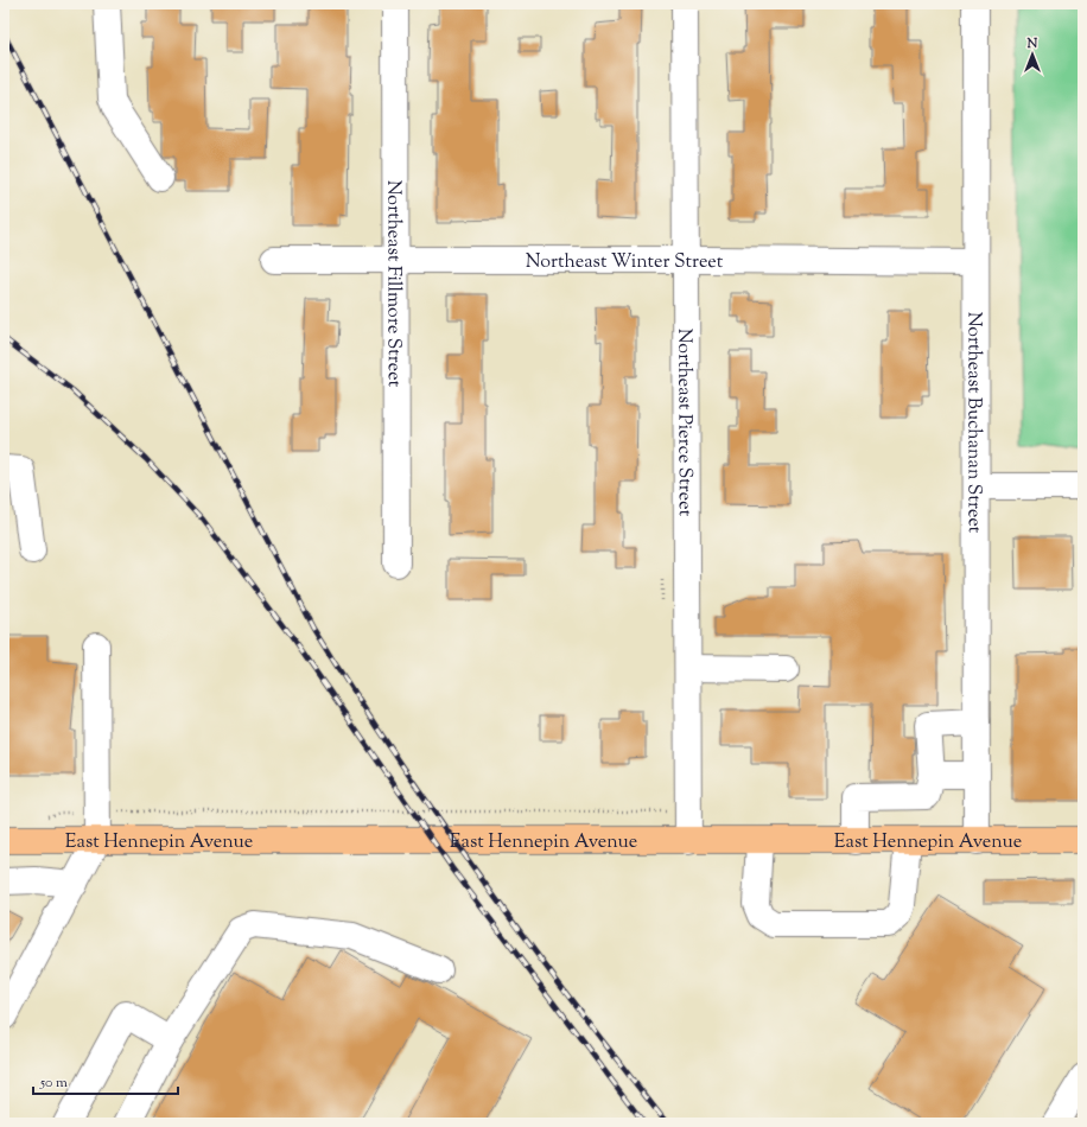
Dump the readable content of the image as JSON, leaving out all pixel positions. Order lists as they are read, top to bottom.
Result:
{
  "streets": {
    "main road": ["East Hennepin Avenue"],
    "street": [
      "Northeast Winter Street",
      "Northeast Fillmore Street",
      "Northeast Pierce Street",
      "Northeast Buchanan Street"
    ]
  },
  "crossings": [
    ["Northeast Winter Street", "Northeast Fillmore Street"],
    ["Northeast Winter Street", "Northeast Pierce Street"],
    ["Northeast Winter Street", "Northeast Buchanan Street"],
    ["Northeast Pierce Street", "East Hennepin Avenue"],
    ["Northeast Buchanan Street", "East Hennepin Avenue"]
  ],
  "scale_bar": "50 m",
  "north": "top"
}
